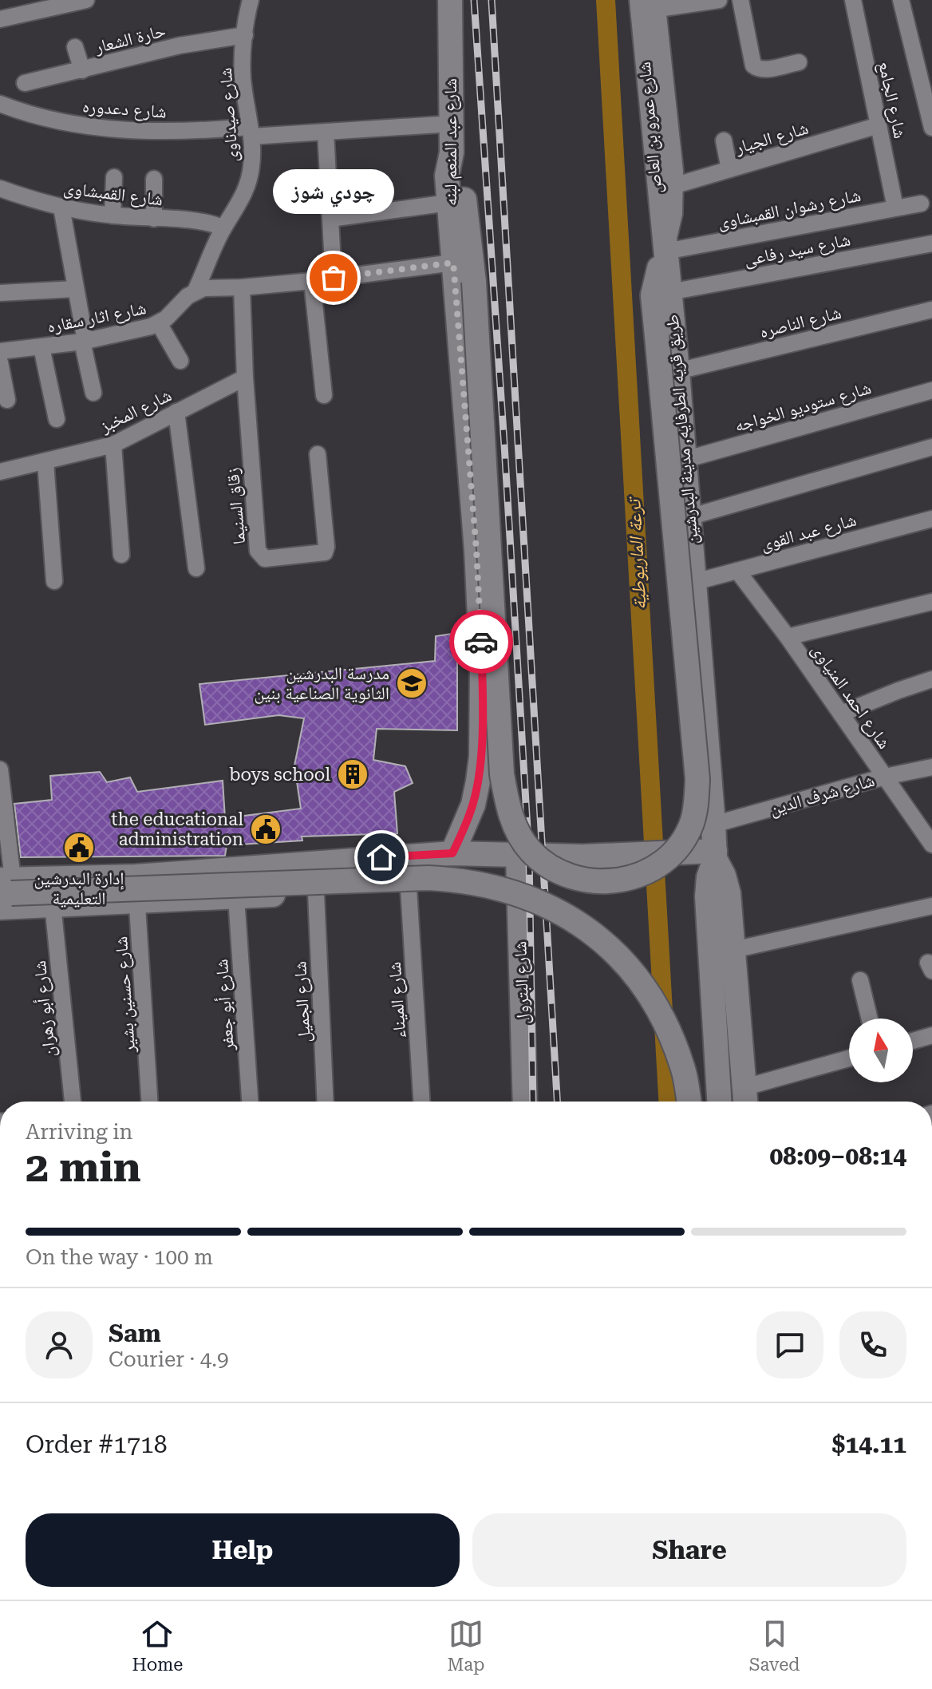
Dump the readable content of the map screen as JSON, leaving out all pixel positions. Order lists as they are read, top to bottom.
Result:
{
  "streets": {
    "main road": ["شارع عبد المنعم لبنه", "طريق قريه الطرفايه, مدينة البدرشين", "شارع البترول"],
    "street": [
      "حارة الشعار",
      "شارع الجامع",
      "شارع دعدوره",
      "شارع صيدناوى",
      "شارع عمرو بن العاص",
      "شارع الجيار",
      "شارع القمبشاوى",
      "شارع رشوان القمبشاوى",
      "شارع سيد رفاعى",
      "شارع اثار سقاره",
      "شارع الناصره",
      "شارع ستوديو الخواجه",
      "شارع المخبز",
      "زقاق السنيما",
      "شارع عبد القوى",
      "شارع احمد المنياوى",
      "شارع شرف الدين",
      "شارع حسنين بشير",
      "شارع الميناء",
      "شارع الجميل",
      "شارع أبو جعفر",
      "شارع أبو زهران"
    ]
  },
  "crossings": [
    ["حارة الشعار", "شارع صيدناوى"],
    ["شارع الجامع", "شارع الجيار"],
    ["شارع الجامع", "شارع رشوان القمبشاوى"],
    ["شارع دعدوره", "شارع صيدناوى"],
    ["شارع دعدوره", "شارع عبد المنعم لبنه"],
    ["شارع صيدناوى", "شارع القمبشاوى"],
    ["شارع صيدناوى", "شارع اثار سقاره"],
    ["شارع عمرو بن العاص", "شارع الجيار"],
    ["شارع عمرو بن العاص", "شارع رشوان القمبشاوى"],
    ["شارع عمرو بن العاص", "طريق قريه الطرفايه, مدينة البدرشين"],
    ["شارع رشوان القمبشاوى", "طريق قريه الطرفايه, مدينة البدرشين"],
    ["شارع سيد رفاعى", "طريق قريه الطرفايه, مدينة البدرشين"],
    ["شارع الناصره", "طريق قريه الطرفايه, مدينة البدرشين"],
    ["شارع ستوديو الخواجه", "طريق قريه الطرفايه, مدينة البدرشين"],
    ["شارع المخبز", "زقاق السنيما"],
    ["طريق قريه الطرفايه, مدينة البدرشين", "شارع عبد القوى"],
    ["طريق قريه الطرفايه, مدينة البدرشين", "شارع شرف الدين"],
    ["شارع عبد القوى", "شارع احمد المنياوى"],
    ["شارع احمد المنياوى", "شارع شرف الدين"]
  ],
  "water": ["ترعة الماريوطية"],
  "places": {
    "other": ["چودي شوز"],
    "school or university": ["مدرسة البدرشين الثانوية الصناعية بنين"],
    "building": ["boys school"],
    "public building": ["the educational administration", "إدارة البدرشين التعليمية"]
  },
  "north": "top",
  "page": {
    "bubble": "چودي شوز",
    "heading": ["2 min", "Arriving in", "08:09–08:14"],
    "panel": [
      "Sam",
      "Courier · 4.9",
      "Order #1718",
      "$14.11"
    ],
    "bar": "On the way · 100 m",
    "buttons": ["Help", "Share"],
    "tabs": ["Home", "Map", "Saved"]
  }
}
